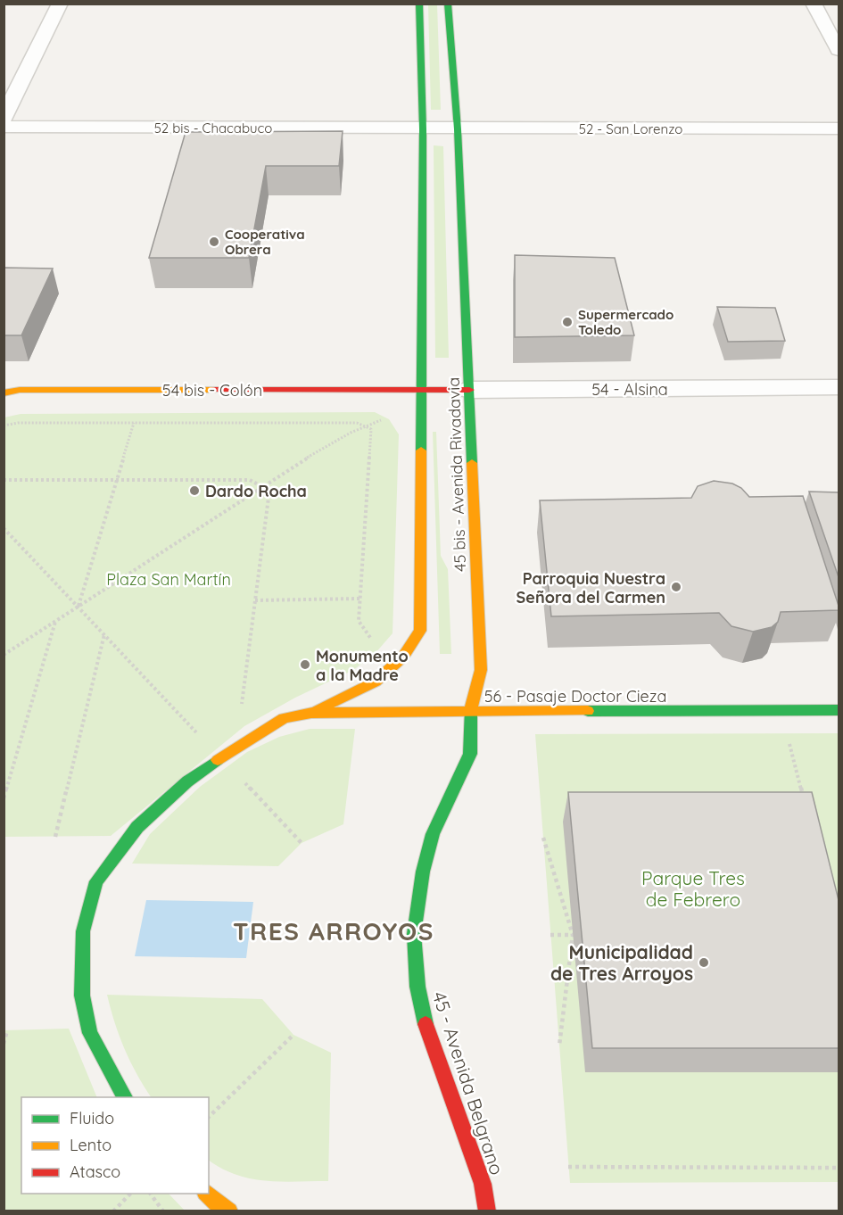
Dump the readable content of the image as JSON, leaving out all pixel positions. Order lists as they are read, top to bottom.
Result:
{
  "streets": {
    "main road": [
      "54 - Alsina",
      "54 bis - Colón",
      "45 bis - Avenida Rivadavia",
      "56 - Pasaje Doctor Cieza",
      "45 - Avenida Belgrano"
    ],
    "street": ["52 bis - Chacabuco", "52 - San Lorenzo"]
  },
  "crossings": [
    ["52 bis - Chacabuco", "52 - San Lorenzo"],
    ["52 bis - Chacabuco", "45 bis - Avenida Rivadavia"],
    ["52 - San Lorenzo", "45 bis - Avenida Rivadavia"],
    ["54 - Alsina", "54 bis - Colón"],
    ["54 - Alsina", "45 bis - Avenida Rivadavia"],
    ["54 bis - Colón", "45 bis - Avenida Rivadavia"],
    ["45 bis - Avenida Rivadavia", "56 - Pasaje Doctor Cieza"],
    ["45 bis - Avenida Rivadavia", "45 - Avenida Belgrano"]
  ],
  "districts": ["TRES ARROYOS"],
  "parks": ["Plaza San Martín", "Parque Tres de Febrero"],
  "places": [
    "Cooperativa Obrera",
    "Supermercado Toledo",
    "Dardo Rocha",
    "Parroquia Nuestra Señora del Carmen",
    "Monumento a la Madre",
    "Municipalidad de Tres Arroyos"
  ],
  "legend": ["Fluido", "Lento", "Atasco"]
}
